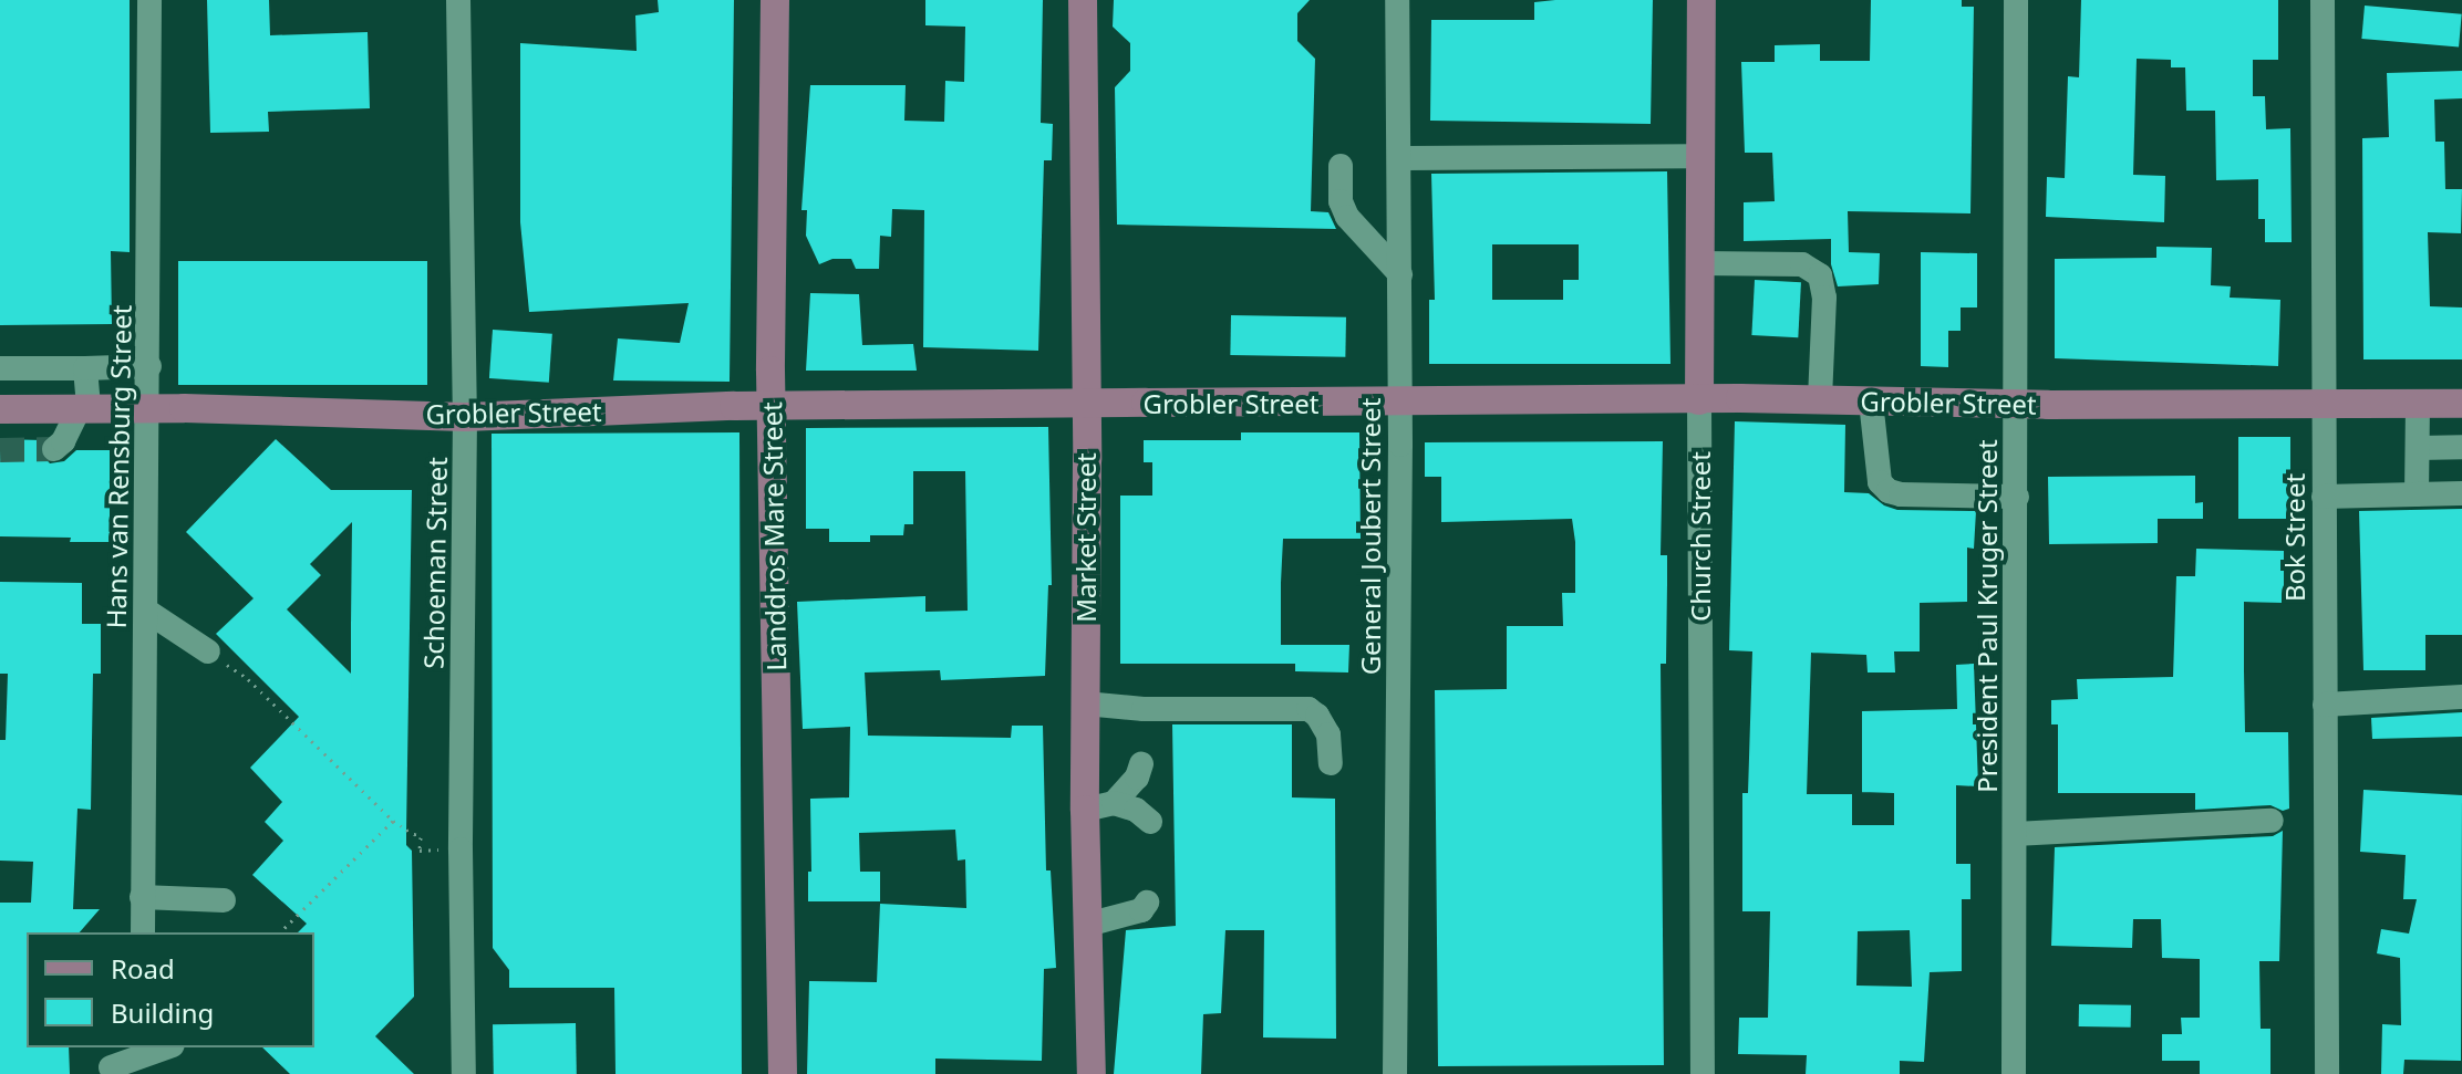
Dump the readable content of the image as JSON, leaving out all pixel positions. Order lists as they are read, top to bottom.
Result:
{
  "streets": {
    "main road": [
      "Grobler Street",
      "Landdros Mare Street",
      "Church Street",
      "Market Street"
    ],
    "street": [
      "Hans van Rensburg Street",
      "General Joubert Street",
      "Bok Street",
      "Schoeman Street",
      "President Paul Kruger Street"
    ]
  },
  "crossings": [
    ["Grobler Street", "Hans van Rensburg Street"],
    ["Grobler Street", "Landdros Mare Street"],
    ["Grobler Street", "General Joubert Street"],
    ["Grobler Street", "Church Street"],
    ["Grobler Street", "Market Street"],
    ["Grobler Street", "Bok Street"],
    ["Grobler Street", "Schoeman Street"],
    ["Grobler Street", "President Paul Kruger Street"]
  ],
  "legend": ["Road", "Building"]
}
